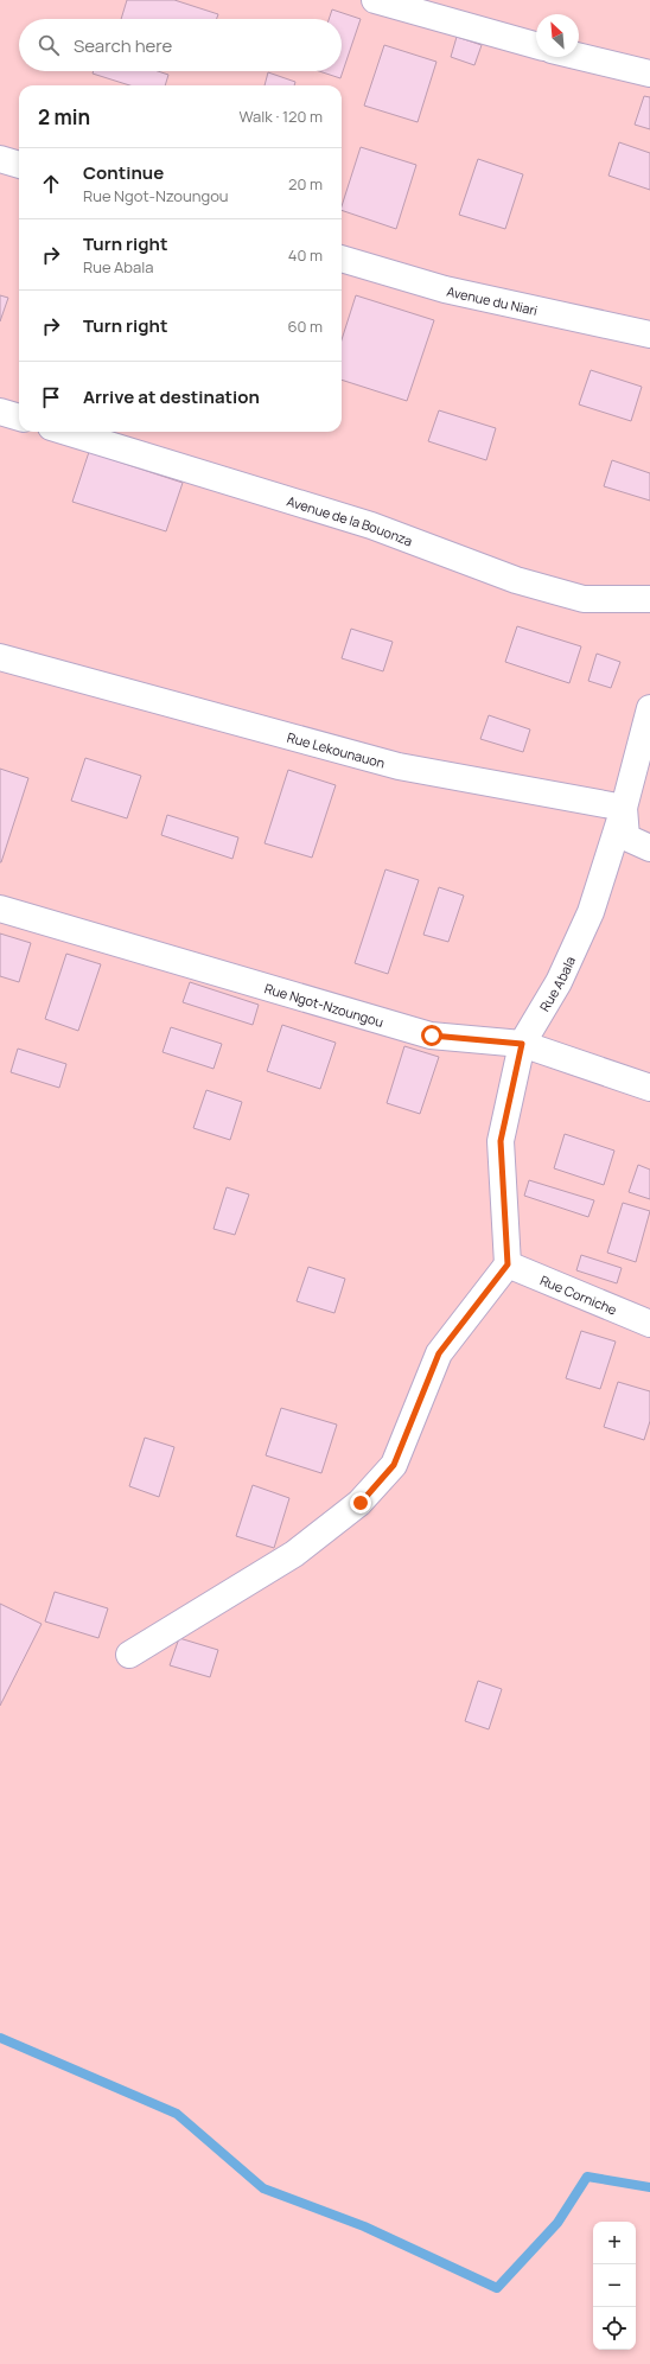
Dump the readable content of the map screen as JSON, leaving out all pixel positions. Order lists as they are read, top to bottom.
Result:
{
  "streets": {
    "street": [
      "Avenue du Niari",
      "Avenue de la Bouonza",
      "Rue Lekounauon",
      "Rue Abala",
      "Rue Ngot-Nzoungou",
      "Rue Corniche"
    ]
  },
  "crossings": [
    ["Rue Lekounauon", "Rue Abala"],
    ["Rue Abala", "Rue Ngot-Nzoungou"],
    ["Rue Abala", "Rue Corniche"]
  ],
  "north": "top left",
  "page": {
    "search": "Search here",
    "heading": ["2 min", "Walk · 120 m"],
    "list": [
      ["Continue", "Rue Ngot-Nzoungou", "20 m"],
      ["Turn right", "Rue Abala", "40 m"],
      ["Turn right", "60 m"],
      "Arrive at destination"
    ],
    "map_buttons": ["+", "−"]
  }
}
